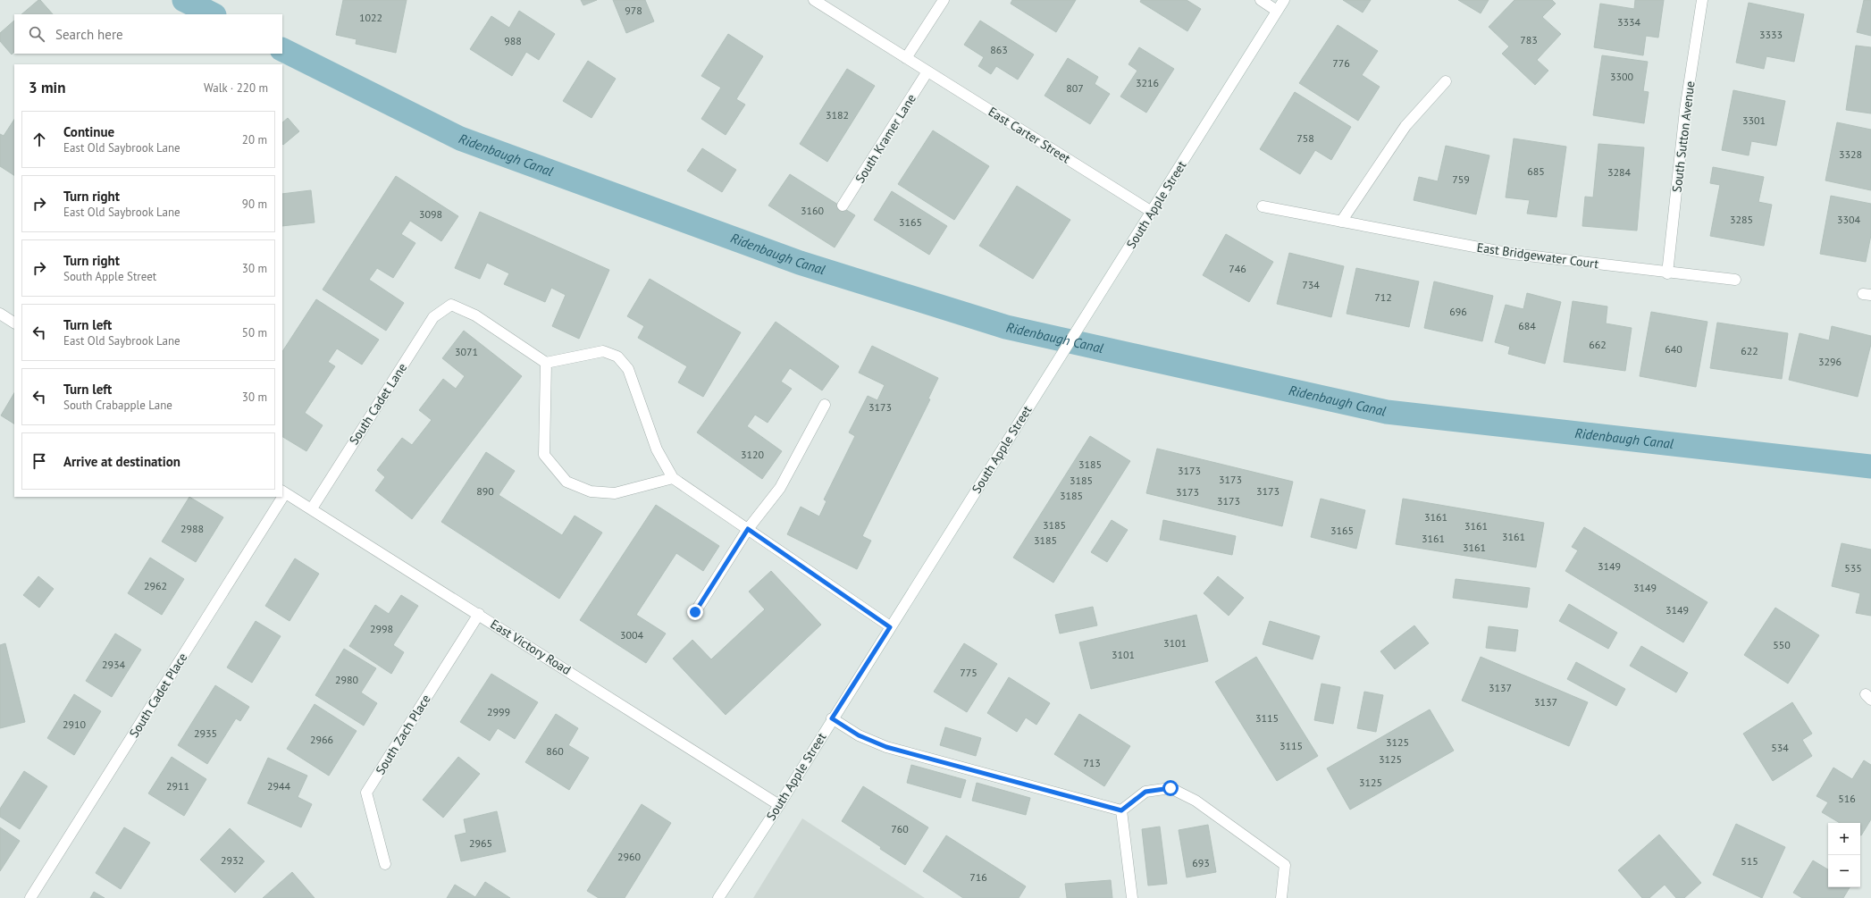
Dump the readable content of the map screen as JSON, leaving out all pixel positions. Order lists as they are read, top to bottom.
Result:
{
  "streets": {
    "street": [
      "East Carter Street",
      "South Sutton Avenue",
      "South Kramer Lane",
      "South Apple Street",
      "East Bridgewater Court",
      "South Cadet Lane",
      "East Victory Road",
      "South Cadet Place",
      "South Zach Place"
    ]
  },
  "crossings": [
    ["East Carter Street", "South Kramer Lane"],
    ["East Carter Street", "South Apple Street"],
    ["South Sutton Avenue", "East Bridgewater Court"],
    ["South Apple Street", "East Victory Road"],
    ["South Cadet Lane", "East Victory Road"],
    ["East Victory Road", "South Zach Place"]
  ],
  "water": ["Ridenbaugh Canal"],
  "house_numbers": [
    "978",
    "1022",
    "3334",
    "3333",
    "783",
    "988",
    "863",
    "776",
    "3300",
    "3216",
    "807",
    "3182",
    "3301",
    "758",
    "3328",
    "685",
    "3284",
    "759",
    "3160",
    "3098",
    "3285",
    "3304",
    "3165",
    "746",
    "734",
    "712",
    "696",
    "684",
    "662",
    "640",
    "622",
    "3071",
    "3296",
    "3173",
    "3120",
    "3185",
    "3173",
    "3173",
    "3185",
    "890",
    "3173",
    "3173",
    "3185",
    "3173",
    "3161",
    "3185",
    "3161",
    "2988",
    "3165",
    "3161",
    "3161",
    "3185",
    "3161",
    "3149",
    "535",
    "2962",
    "3149",
    "3149",
    "2998",
    "3004",
    "3101",
    "550",
    "3101",
    "2934",
    "775",
    "2980",
    "3137",
    "3137",
    "2999",
    "3115",
    "2910",
    "2935",
    "2966",
    "3125",
    "3115",
    "534",
    "860",
    "3125",
    "713",
    "3125",
    "2911",
    "2944",
    "516",
    "760",
    "2965",
    "2960",
    "2932",
    "515",
    "693",
    "716"
  ],
  "page": {
    "search": "Search here",
    "heading": ["3 min", "Walk · 220 m"],
    "list": [
      ["Continue", "East Old Saybrook Lane", "20 m"],
      ["Turn right", "East Old Saybrook Lane", "90 m"],
      ["Turn right", "South Apple Street", "30 m"],
      ["Turn left", "East Old Saybrook Lane", "50 m"],
      ["Turn left", "South Crabapple Lane", "30 m"],
      "Arrive at destination"
    ],
    "map_buttons": ["+", "−"]
  }
}
